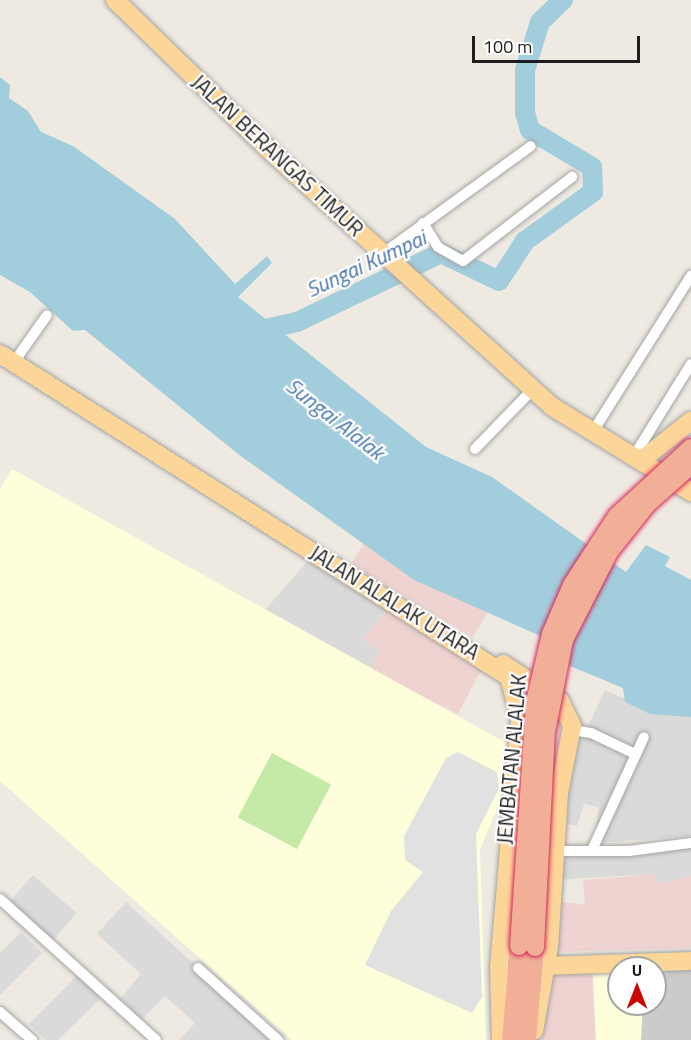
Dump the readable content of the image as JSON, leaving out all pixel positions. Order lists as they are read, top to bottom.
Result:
{
  "streets": {
    "highway": ["JEMBATAN ALALAK"],
    "main road": ["JALAN BERANGAS TIMUR", "JALAN ALALAK UTARA"]
  },
  "water": ["Sungai Kumpai", "Sungai Alalak"],
  "scale_bar": "100 m",
  "north": "top"
}
